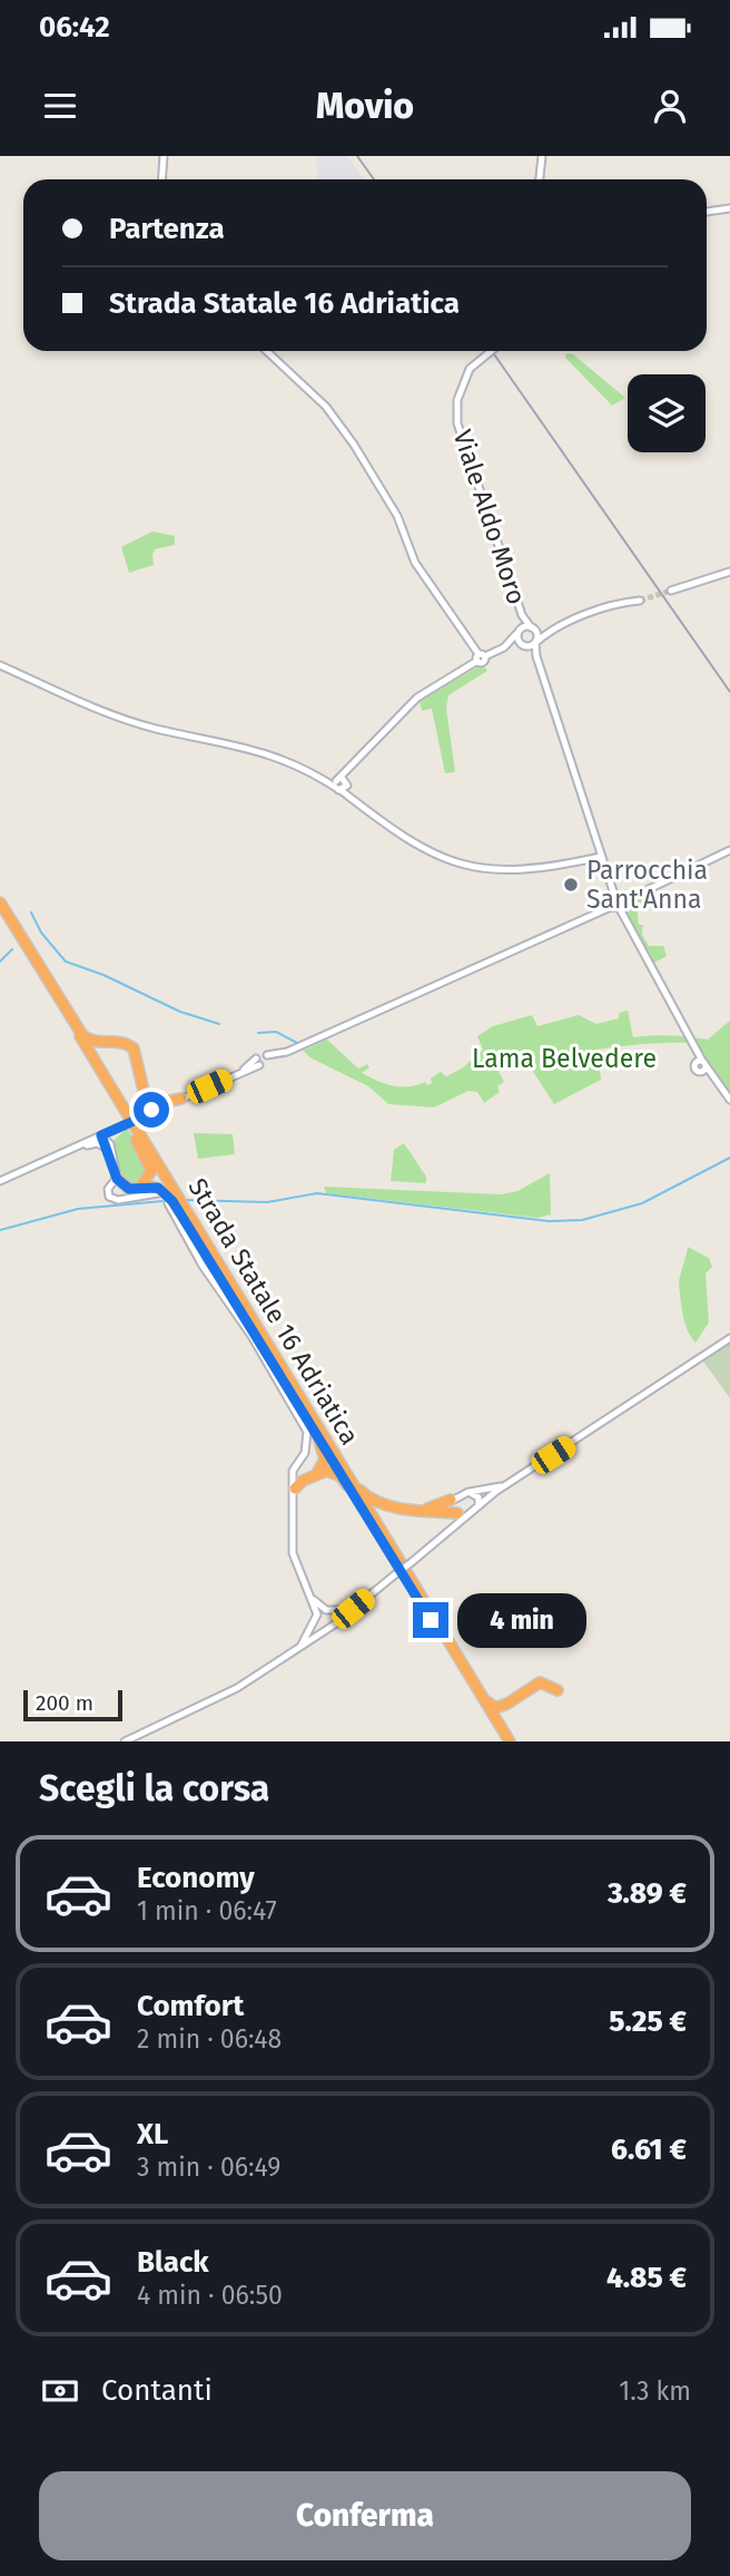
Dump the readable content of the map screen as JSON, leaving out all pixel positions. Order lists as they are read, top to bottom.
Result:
{
  "streets": {
    "highway": ["Strada Statale 16 Adriatica"],
    "street": ["Viale Aldo Moro"]
  },
  "parks": ["Lama Belvedere"],
  "places": ["Parrocchia Sant'Anna"],
  "scale_bar": "200 m",
  "page": {
    "status": "06:42",
    "header": "Movio",
    "banner": ["Partenza", "Strada Statale 16 Adriatica"],
    "bubble": "4 min",
    "scale": "200 m",
    "heading": "Scegli la corsa",
    "list": [
      {
        "name": "Economy",
        "note": "1 min · 06:47",
        "value": "3.89 €"
      },
      {
        "name": "Comfort",
        "note": "2 min · 06:48",
        "value": "5.25 €"
      },
      {
        "name": "XL",
        "note": "3 min · 06:49",
        "value": "6.61 €"
      },
      {
        "name": "Black",
        "note": "4 min · 06:50",
        "value": "4.85 €"
      }
    ],
    "pay": ["Contanti", "1.3 km"],
    "buttons": "Conferma"
  }
}
